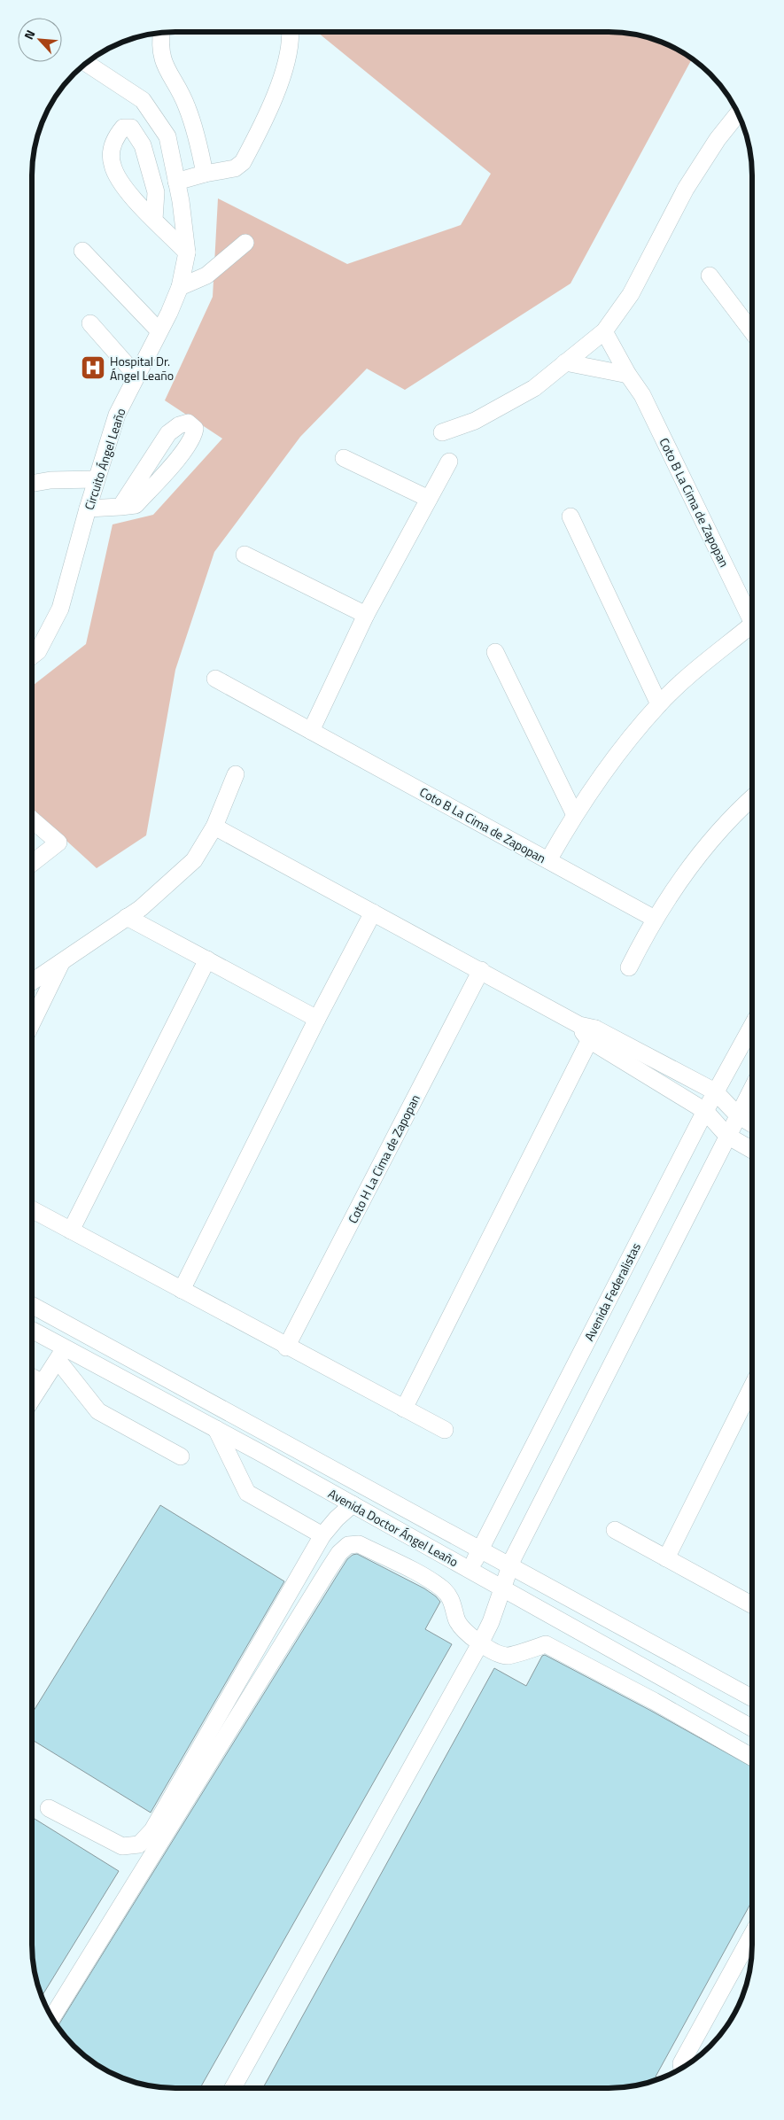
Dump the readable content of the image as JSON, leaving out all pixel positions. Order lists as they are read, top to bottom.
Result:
{
  "streets": {
    "street": [
      "Circuito Ángel Leaño",
      "Coto B La Cima de Zapopan",
      "Coto H La Cima de Zapopan",
      "Avenida Federalistas",
      "Avenida Doctor Ángel Leaño"
    ]
  },
  "crossings": [
    ["Avenida Federalistas", "Avenida Doctor Ángel Leaño"]
  ],
  "places": {
    "hospital": ["Hospital Dr. Ángel Leaño"]
  },
  "north": "top left"
}
